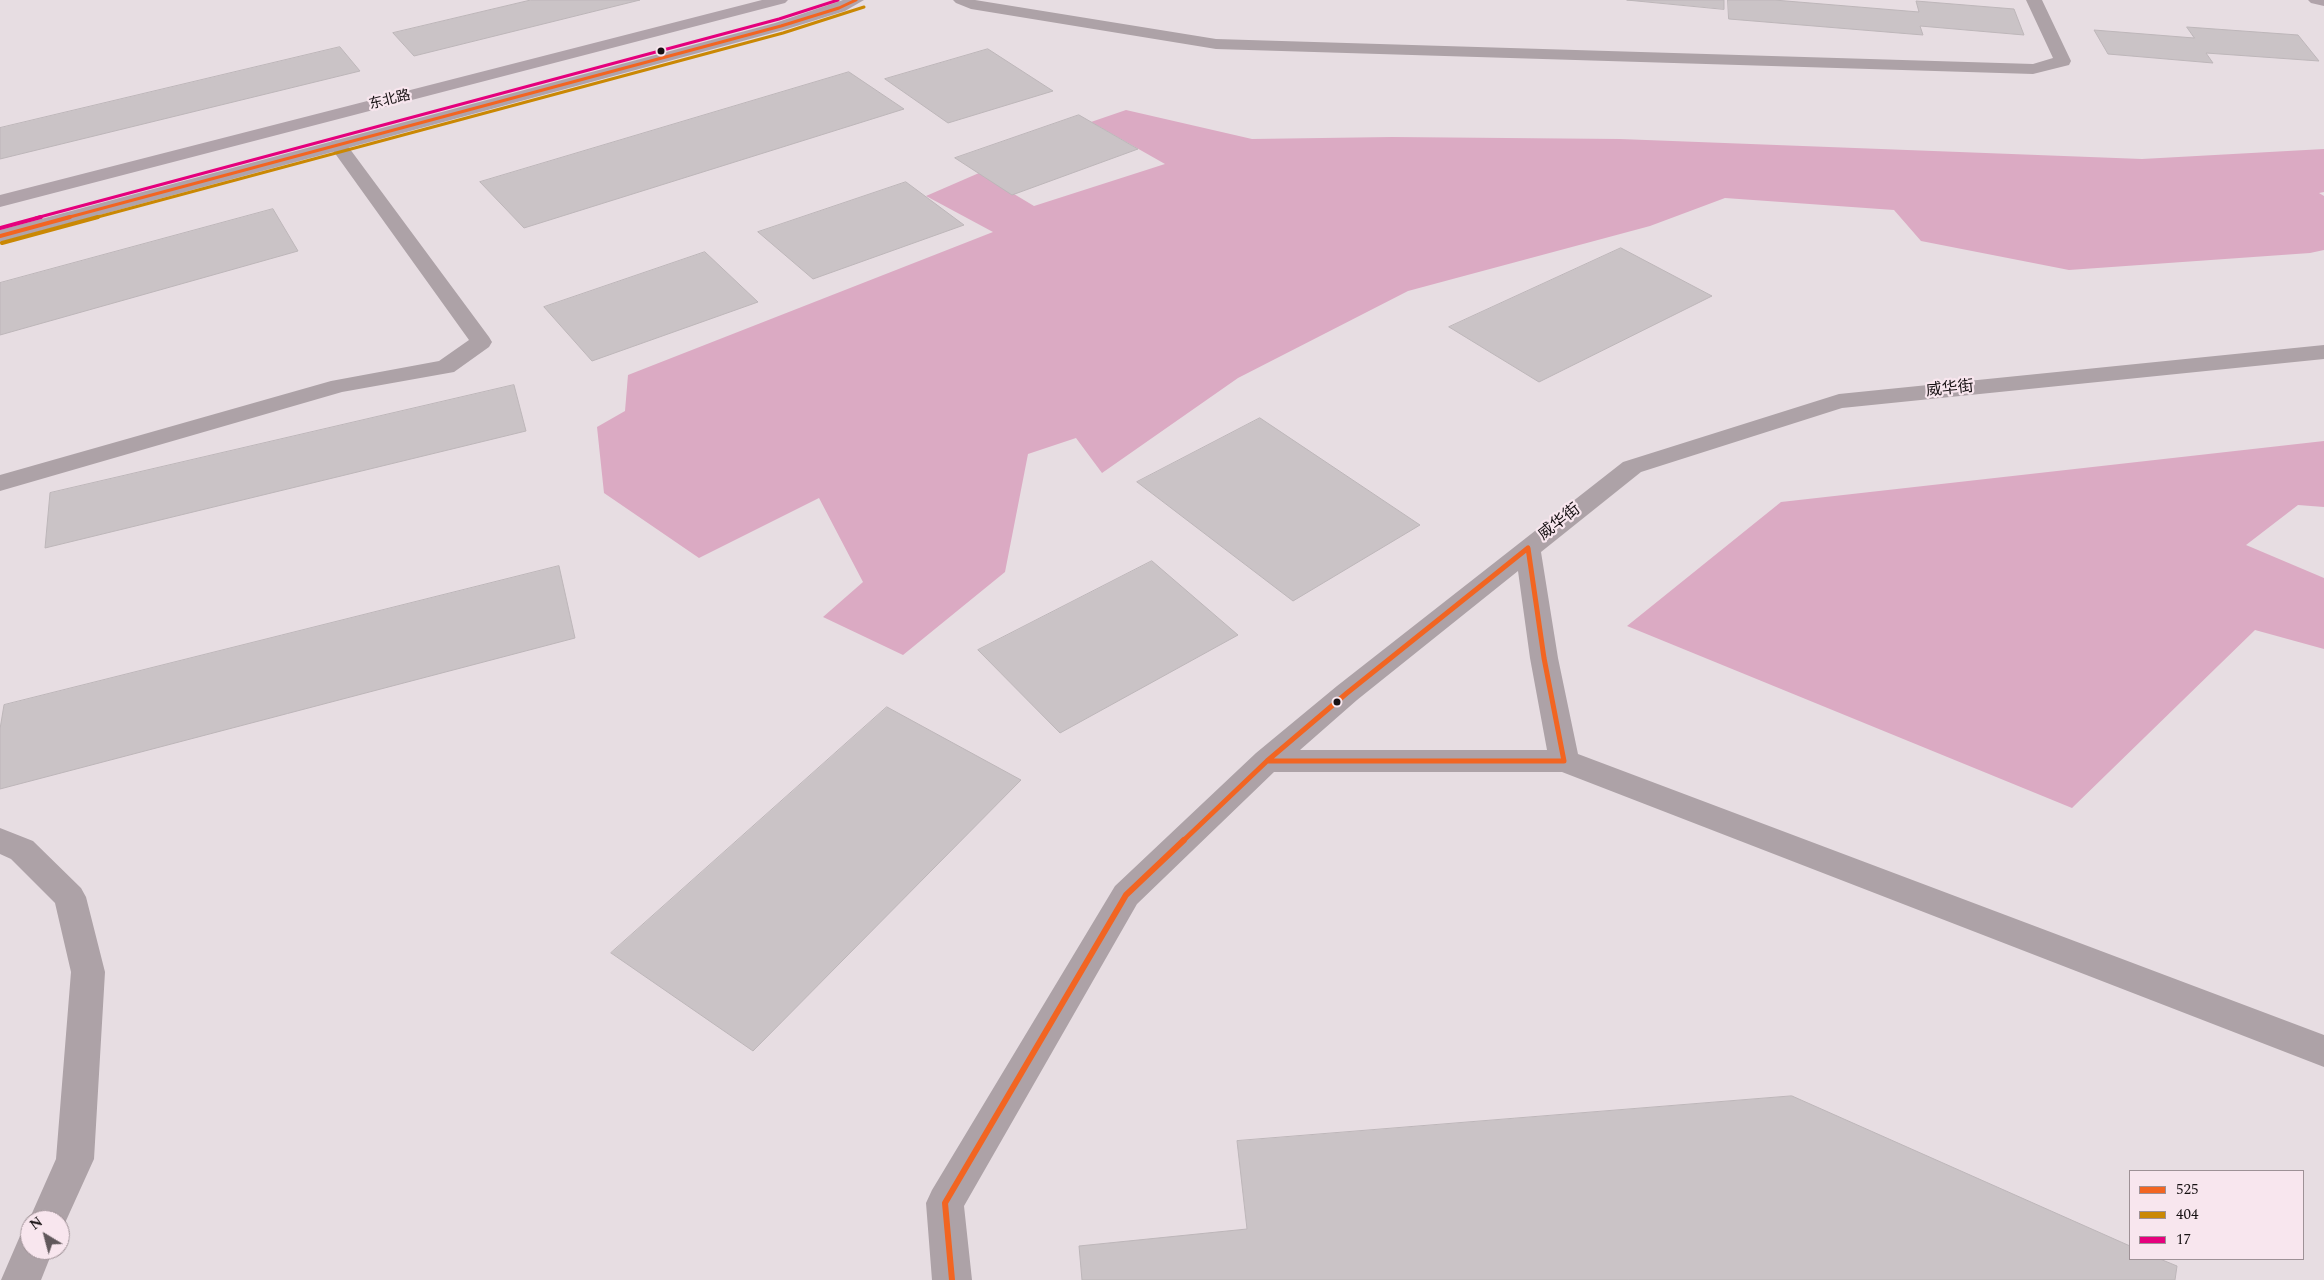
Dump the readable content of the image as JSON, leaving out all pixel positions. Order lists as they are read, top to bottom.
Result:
{
  "streets": {
    "main road": ["东北路"],
    "street": ["威华街"]
  },
  "lines": ["transit line 525", "transit line 17", "transit line 404"],
  "legend": ["525", "404", "17"],
  "north": "top left"
}
